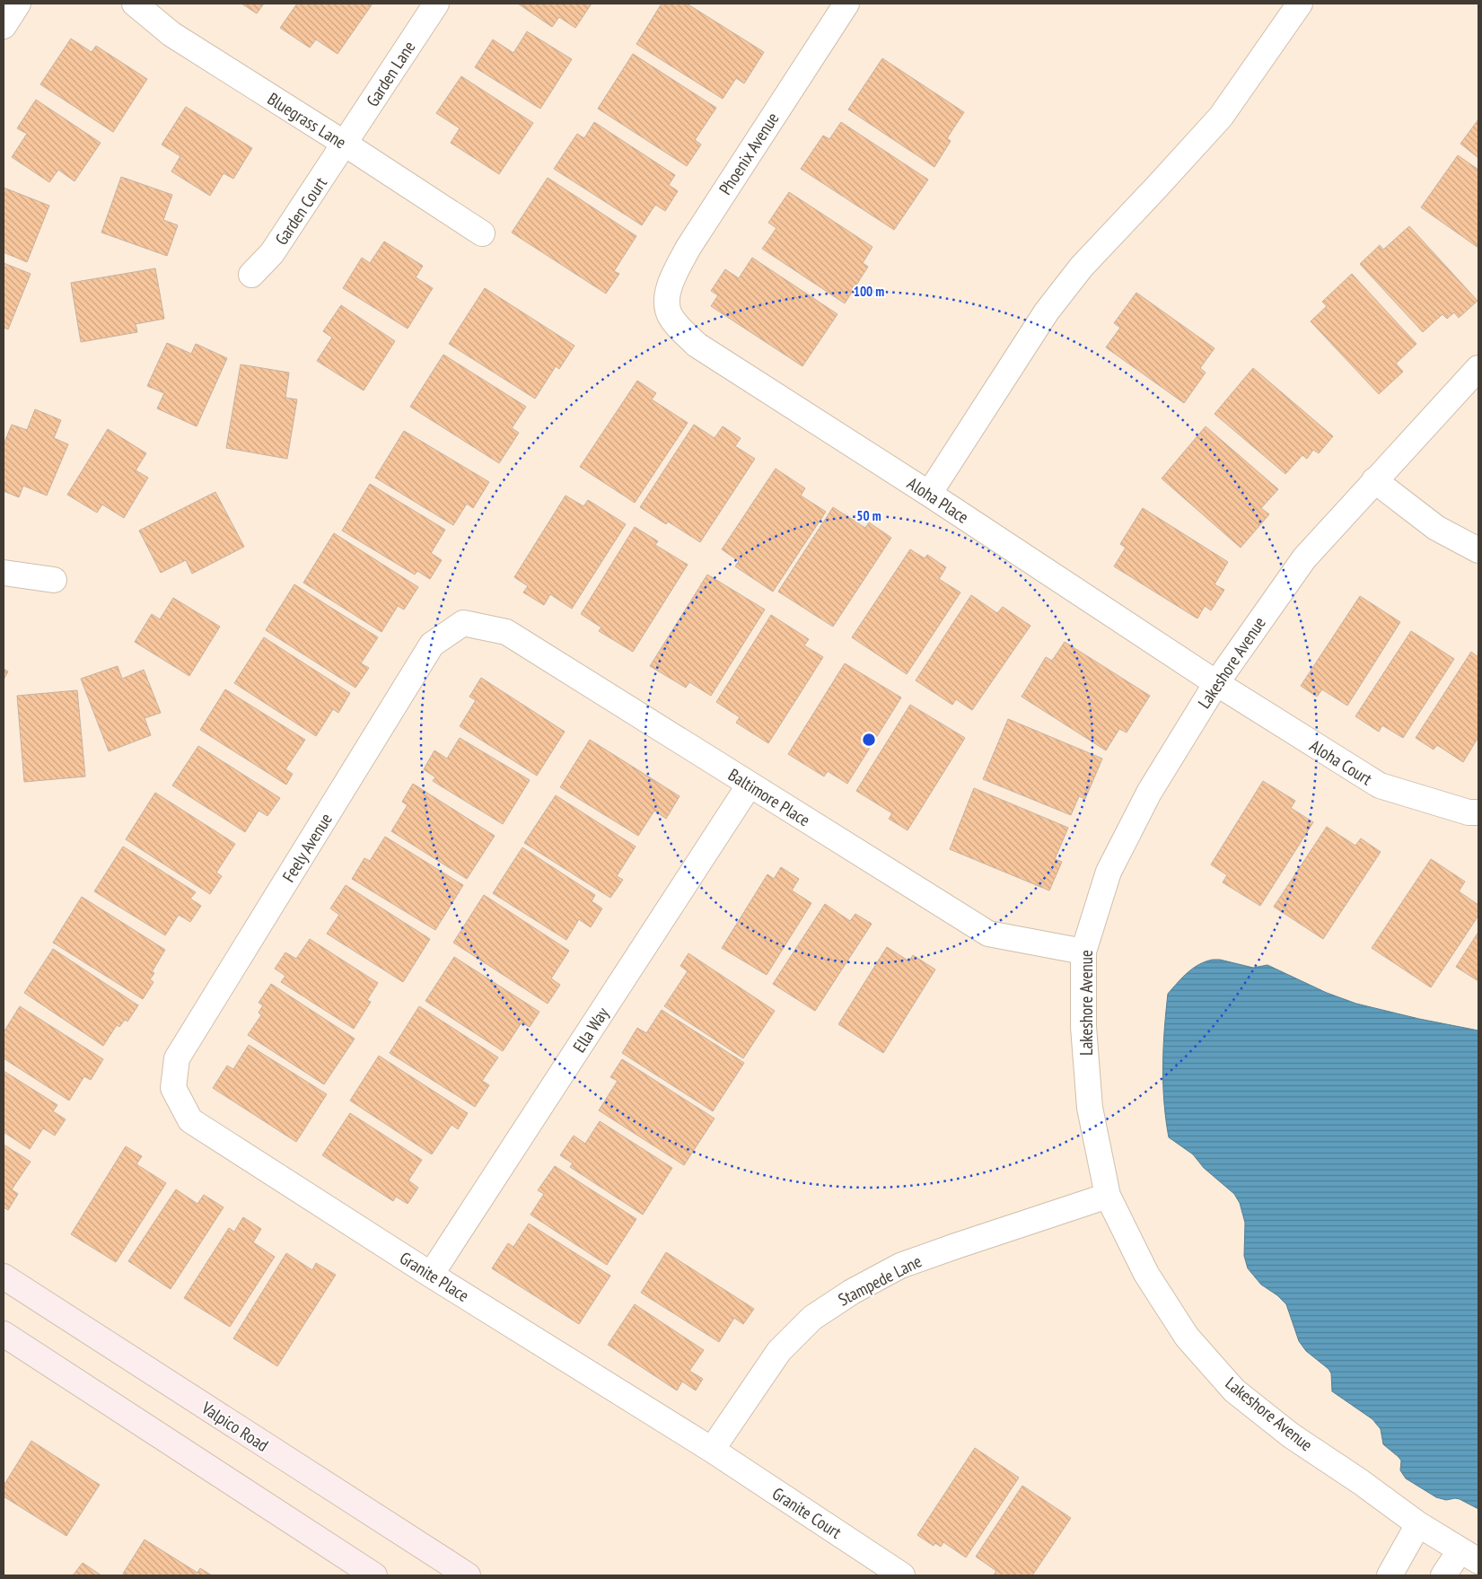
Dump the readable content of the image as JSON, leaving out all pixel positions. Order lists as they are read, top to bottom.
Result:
{
  "streets": {
    "main road": ["Valpico Road"],
    "street": [
      "Garden Lane",
      "Bluegrass Lane",
      "Phoenix Avenue",
      "Garden Court",
      "Aloha Place",
      "Lakeshore Avenue",
      "Aloha Court",
      "Baltimore Place",
      "Feely Avenue",
      "Ella Way",
      "Granite Place",
      "Stampede Lane",
      "Granite Court"
    ]
  },
  "crossings": [
    ["Garden Lane", "Bluegrass Lane"],
    ["Garden Lane", "Garden Court"],
    ["Bluegrass Lane", "Garden Court"],
    ["Phoenix Avenue", "Aloha Place"],
    ["Aloha Place", "Lakeshore Avenue"],
    ["Aloha Place", "Aloha Court"],
    ["Lakeshore Avenue", "Aloha Court"],
    ["Lakeshore Avenue", "Baltimore Place"],
    ["Lakeshore Avenue", "Stampede Lane"],
    ["Baltimore Place", "Feely Avenue"],
    ["Baltimore Place", "Ella Way"],
    ["Feely Avenue", "Granite Place"],
    ["Ella Way", "Granite Place"],
    ["Granite Place", "Stampede Lane"],
    ["Granite Place", "Granite Court"],
    ["Stampede Lane", "Granite Court"]
  ],
  "rings": ["100 m", "50 m"]
}
